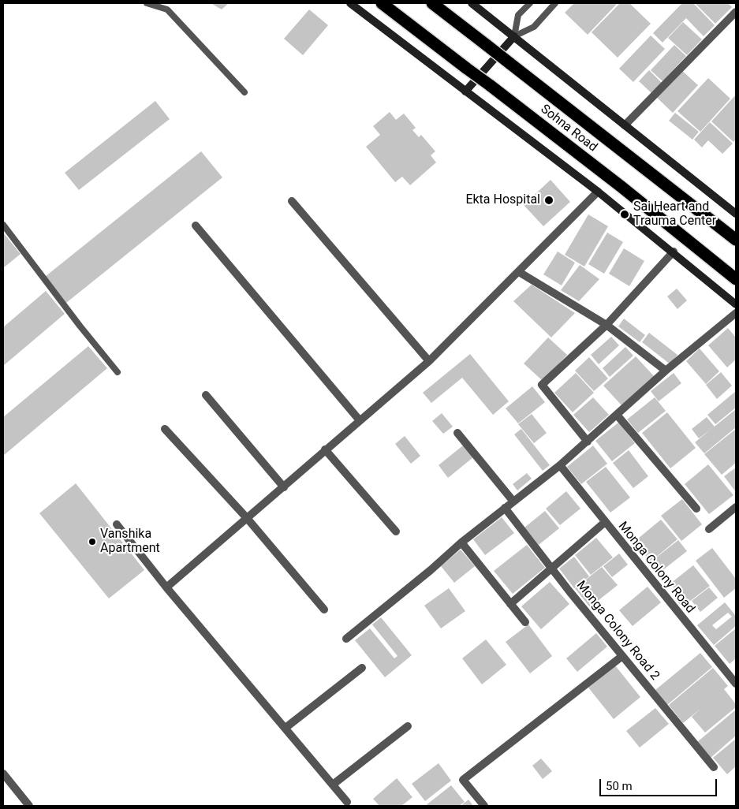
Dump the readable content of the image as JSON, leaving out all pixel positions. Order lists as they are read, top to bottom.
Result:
{
  "streets": {
    "highway": ["Sohna Road"],
    "street": ["Monga Colony Road", "Monga Colony Road 2"]
  },
  "places": ["Ekta Hospital", "Sai Heart and Trauma Center", "Vanshika Apartment"],
  "scale_bar": "50 m"
}
